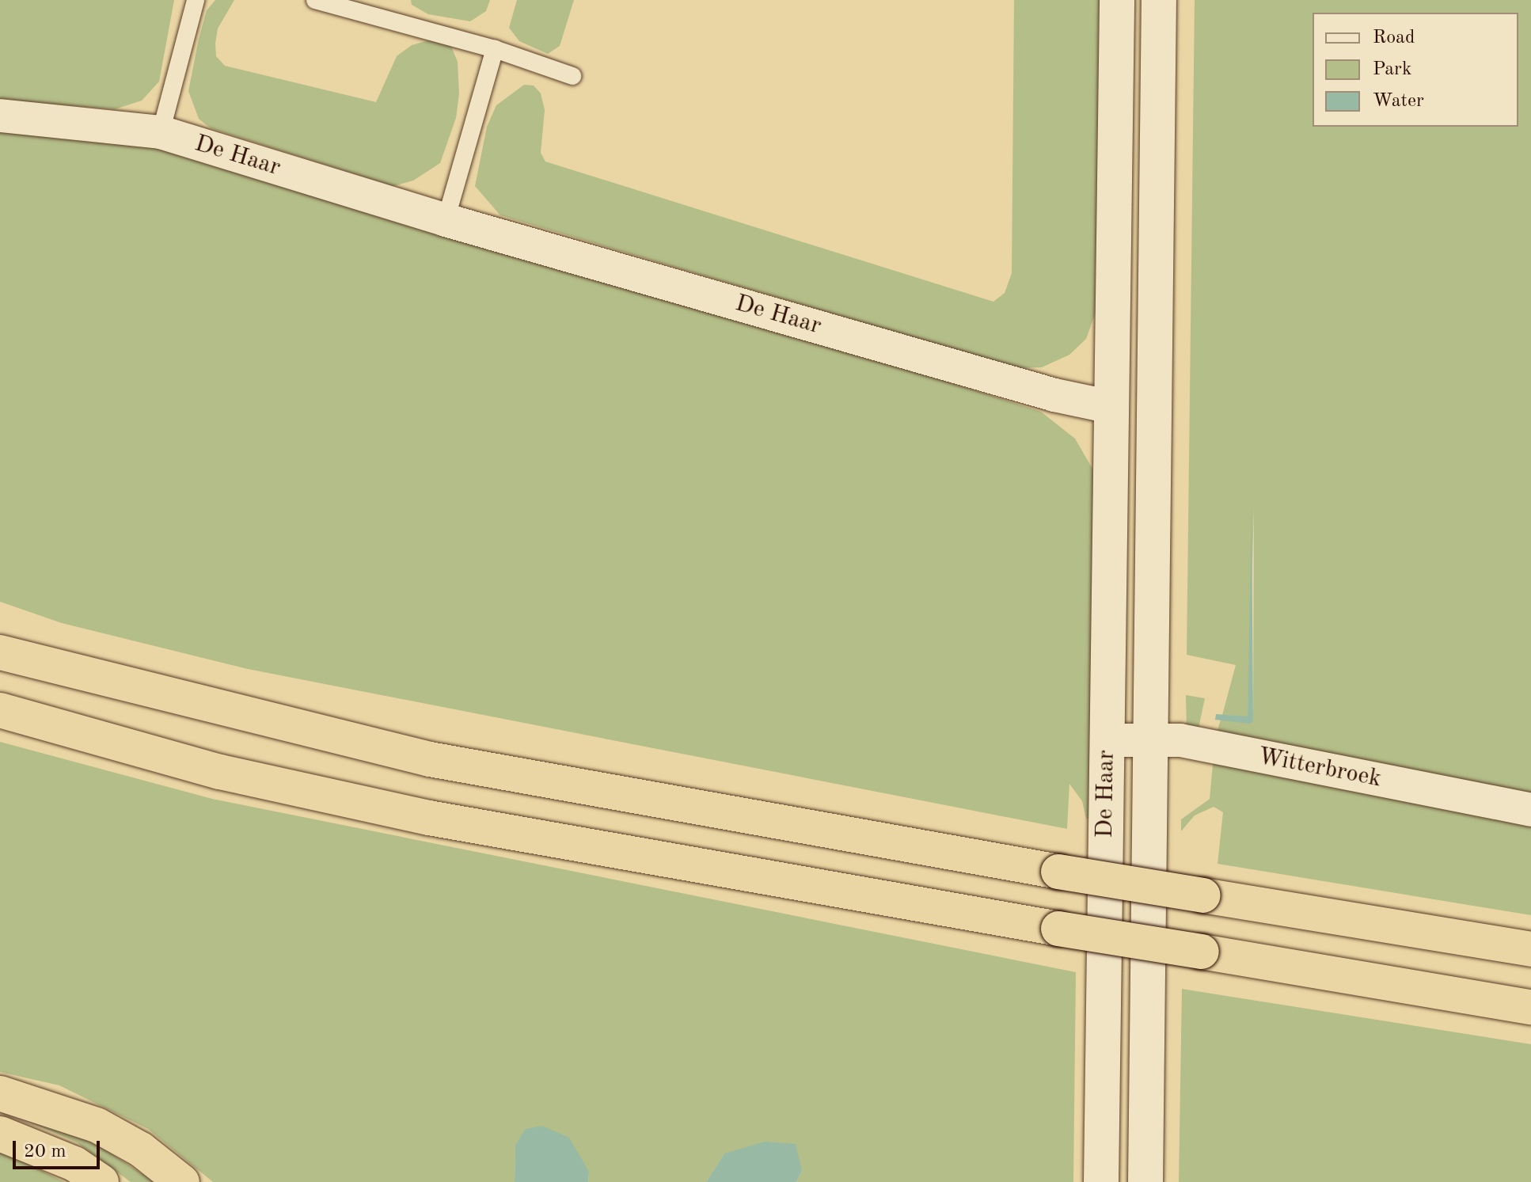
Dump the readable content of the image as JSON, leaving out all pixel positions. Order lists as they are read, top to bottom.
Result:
{
  "streets": {
    "street": ["De Haar", "Witterbroek"]
  },
  "crossings": [
    ["De Haar", "Witterbroek"]
  ],
  "legend": ["Road", "Park", "Water"],
  "scale_bar": "20 m"
}
